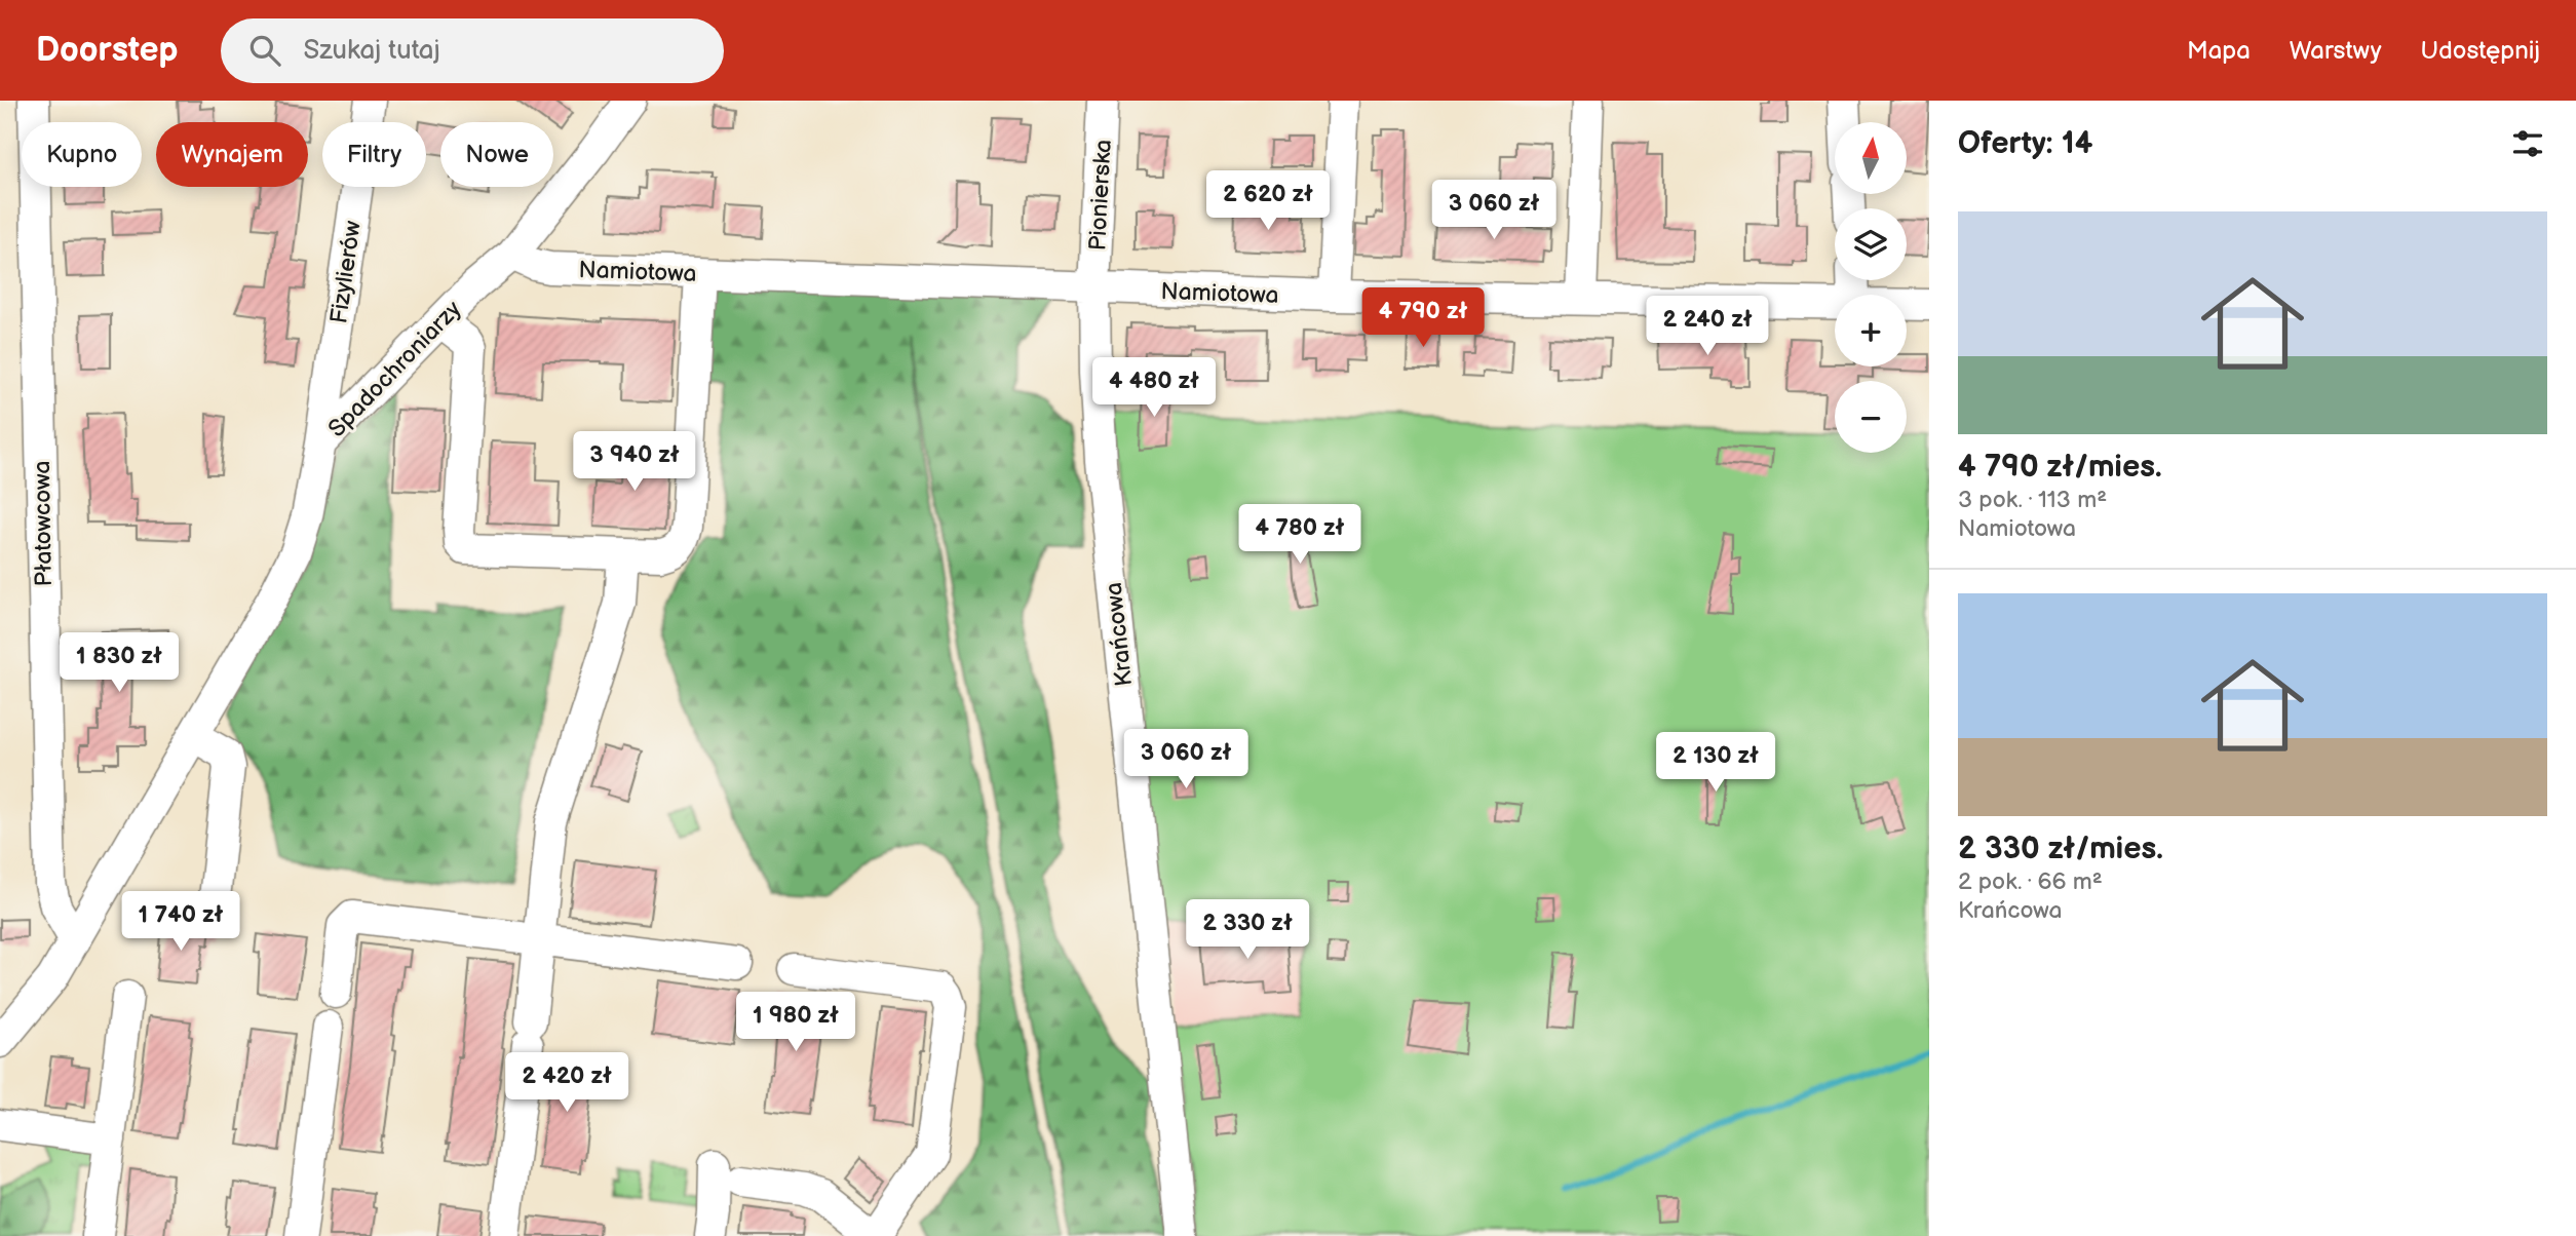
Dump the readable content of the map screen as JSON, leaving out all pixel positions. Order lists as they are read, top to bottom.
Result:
{
  "streets": {
    "street": [
      "Pionierska",
      "Namiotowa",
      "Fizylierów",
      "Spadochroniarzy",
      "Płatowcowa",
      "Krańcowa"
    ]
  },
  "crossings": [
    ["Pionierska", "Namiotowa"],
    ["Pionierska", "Krańcowa"],
    ["Namiotowa", "Spadochroniarzy"],
    ["Namiotowa", "Krańcowa"],
    ["Fizylierów", "Spadochroniarzy"],
    ["Spadochroniarzy", "Płatowcowa"]
  ],
  "north": "top",
  "page": {
    "header": "Doorstep",
    "search": "Szukaj tutaj",
    "nav": ["Mapa", "Warstwy", "Udostępnij"],
    "heading": "Oferty: 14",
    "map_buttons": ["+", "−"],
    "chip": [
      "Kupno",
      "Wynajem",
      "Filtry",
      "Nowe"
    ],
    "price": [
      "2 620 zł",
      "3 060 zł",
      "4 790 zł",
      "2 240 zł",
      "4 480 zł",
      "3 940 zł",
      "4 780 zł",
      "1 830 zł",
      "3 060 zł",
      "2 130 zł",
      "1 740 zł",
      "2 330 zł",
      "1 980 zł",
      "2 420 zł"
    ],
    "list": [
      {
        "name": "4 790 zł/mies.",
        "note": "3 pok. · 113 m² · Namiotowa"
      },
      {
        "name": "2 330 zł/mies.",
        "note": "2 pok. · 66 m² · Krańcowa"
      }
    ]
  }
}
